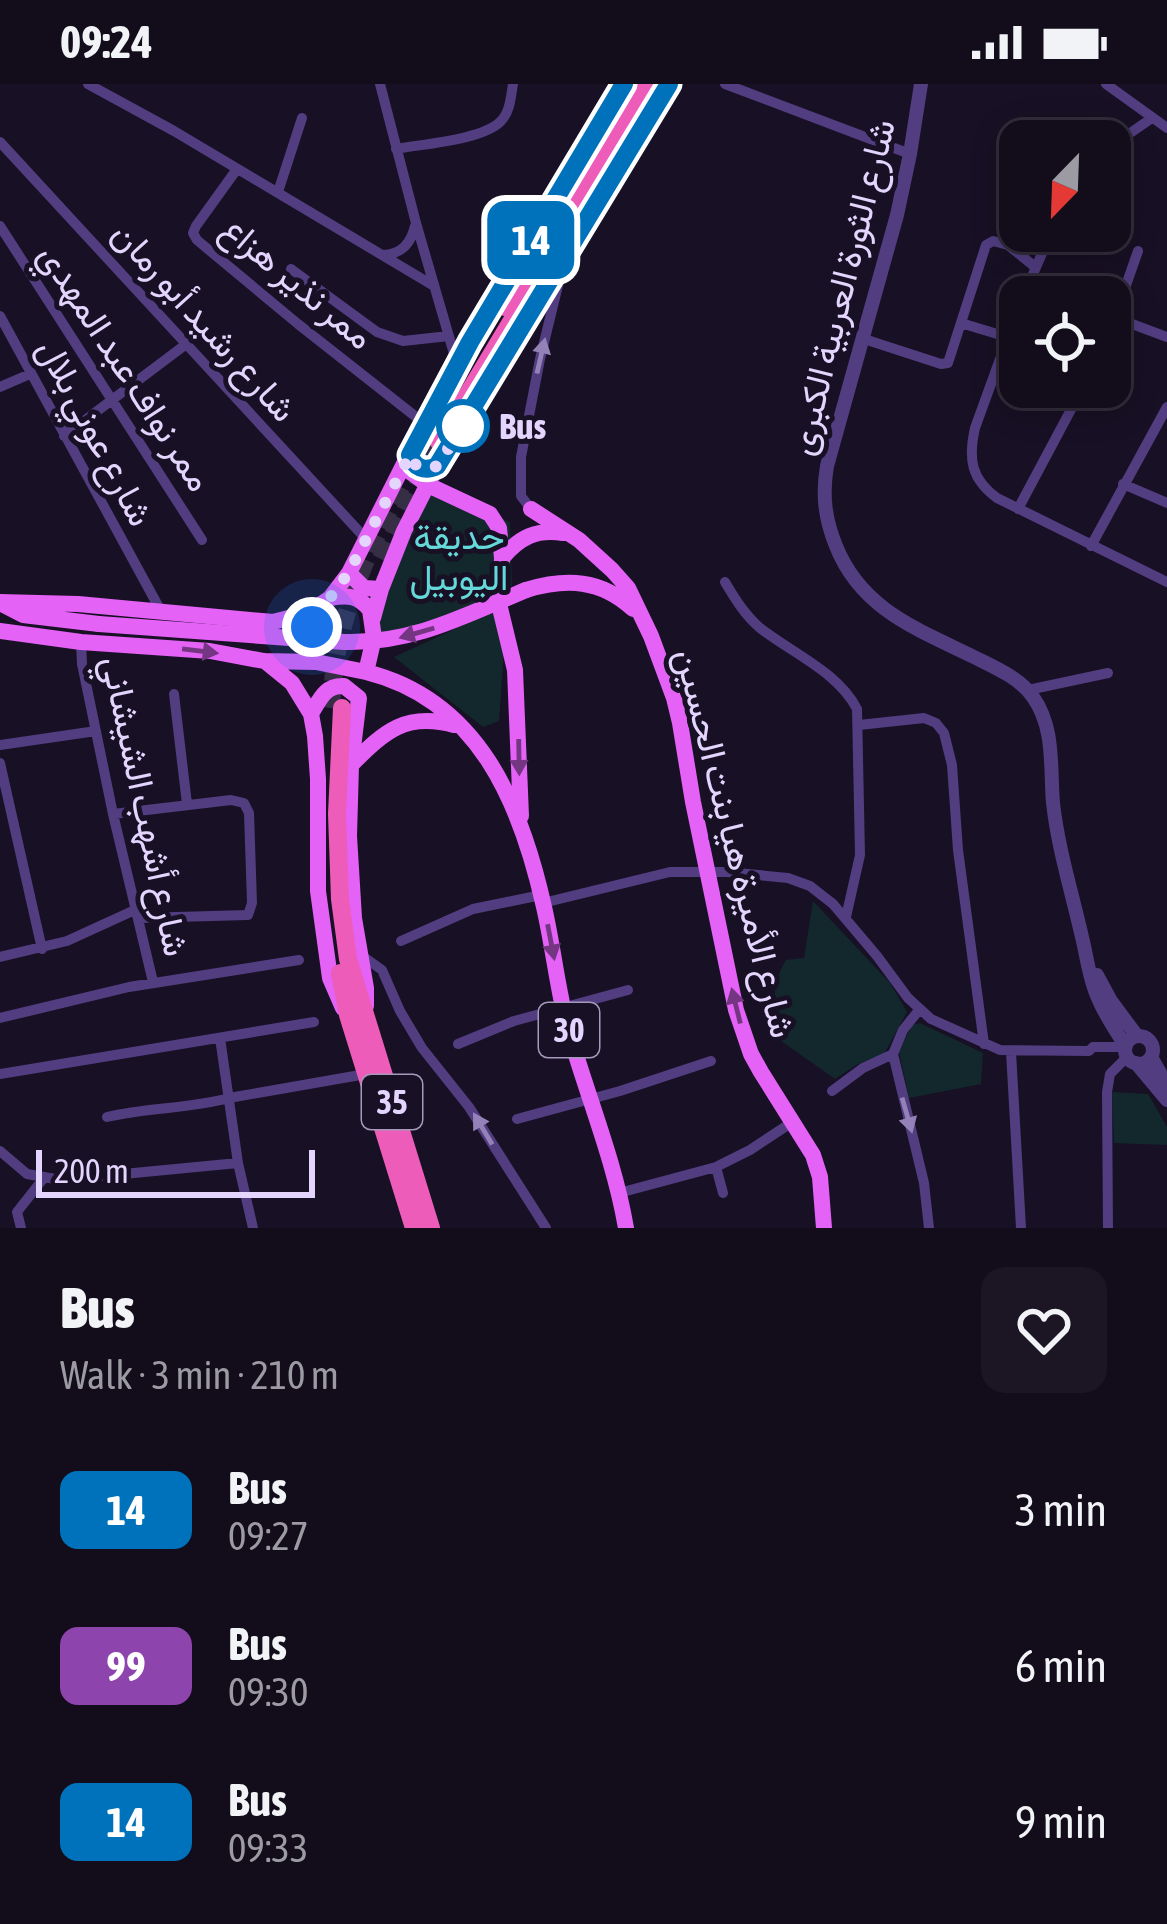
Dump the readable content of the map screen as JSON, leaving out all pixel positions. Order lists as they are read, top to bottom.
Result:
{
  "streets": {
    "highway": ["35"],
    "main road": ["شارع الأميرة هيا بنت الحسين", "30"],
    "street": [
      "ممر نذير هزاع",
      "شارع الثورة العربية الكبرى",
      "شارع رشيد أبو رمان",
      "ممر نواف عبد المهدي",
      "شارع عوني بلال",
      "شارع أشهب الشيشاني"
    ]
  },
  "crossings": [
    ["شارع أشهب الشيشاني", "30"]
  ],
  "parks": ["حديقة اليوبيل"],
  "places": ["Bus"],
  "lines": ["bus line 14"],
  "scale_bar": "200 m",
  "north": "bottom left",
  "page": {
    "status": "09:24",
    "on_map": "14",
    "scale": "200 m",
    "heading": ["Bus", "Walk · 3 min · 210 m"],
    "list": [
      {
        "mark": "14",
        "name": "Bus",
        "note": "09:27",
        "value": "3 min"
      },
      {
        "mark": "99",
        "name": "Bus",
        "note": "09:30",
        "value": "6 min"
      },
      {
        "mark": "14",
        "name": "Bus",
        "note": "09:33",
        "value": "9 min"
      }
    ]
  }
}
